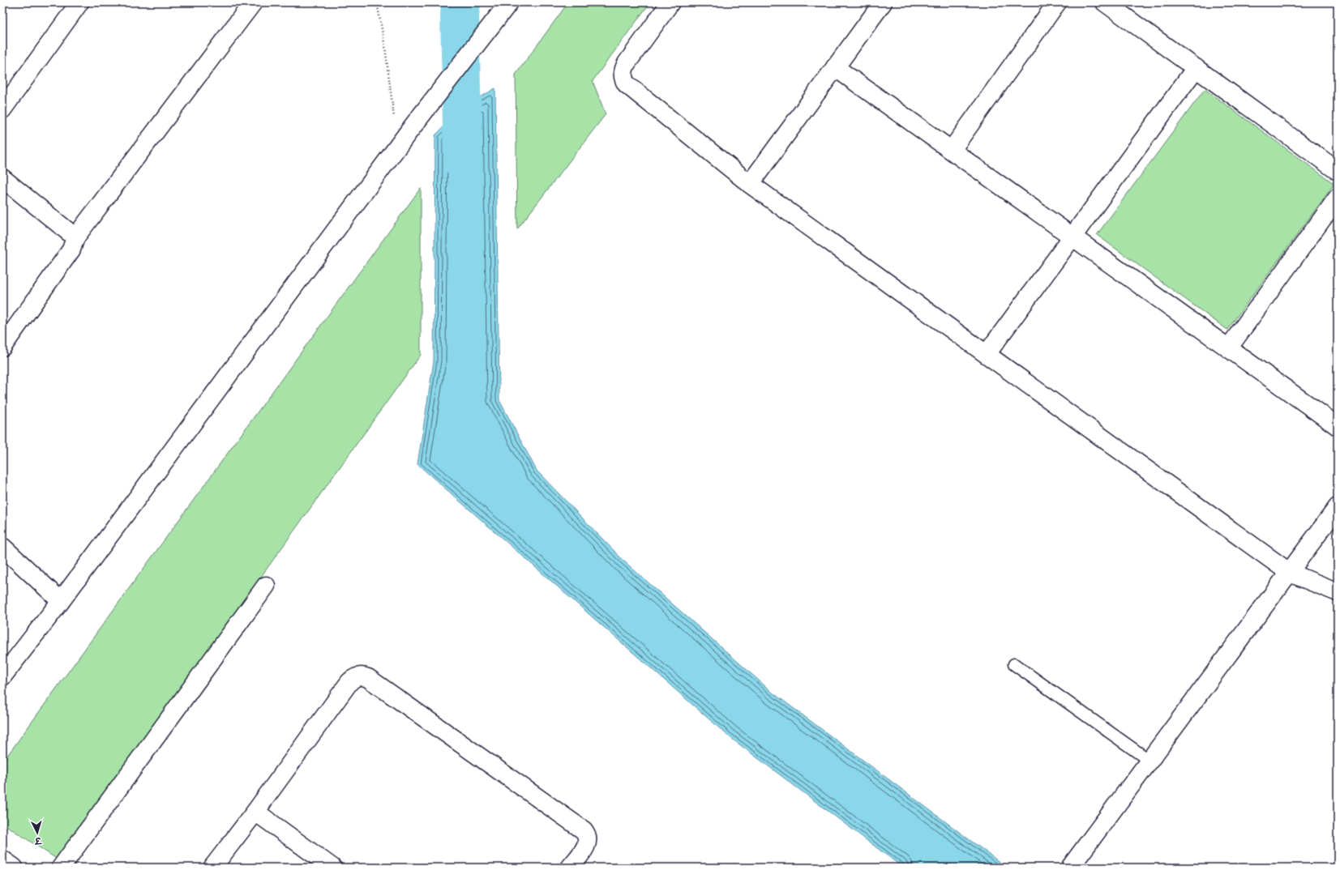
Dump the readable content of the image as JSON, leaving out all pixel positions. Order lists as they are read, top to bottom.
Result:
{
  "north": "bottom"
}
